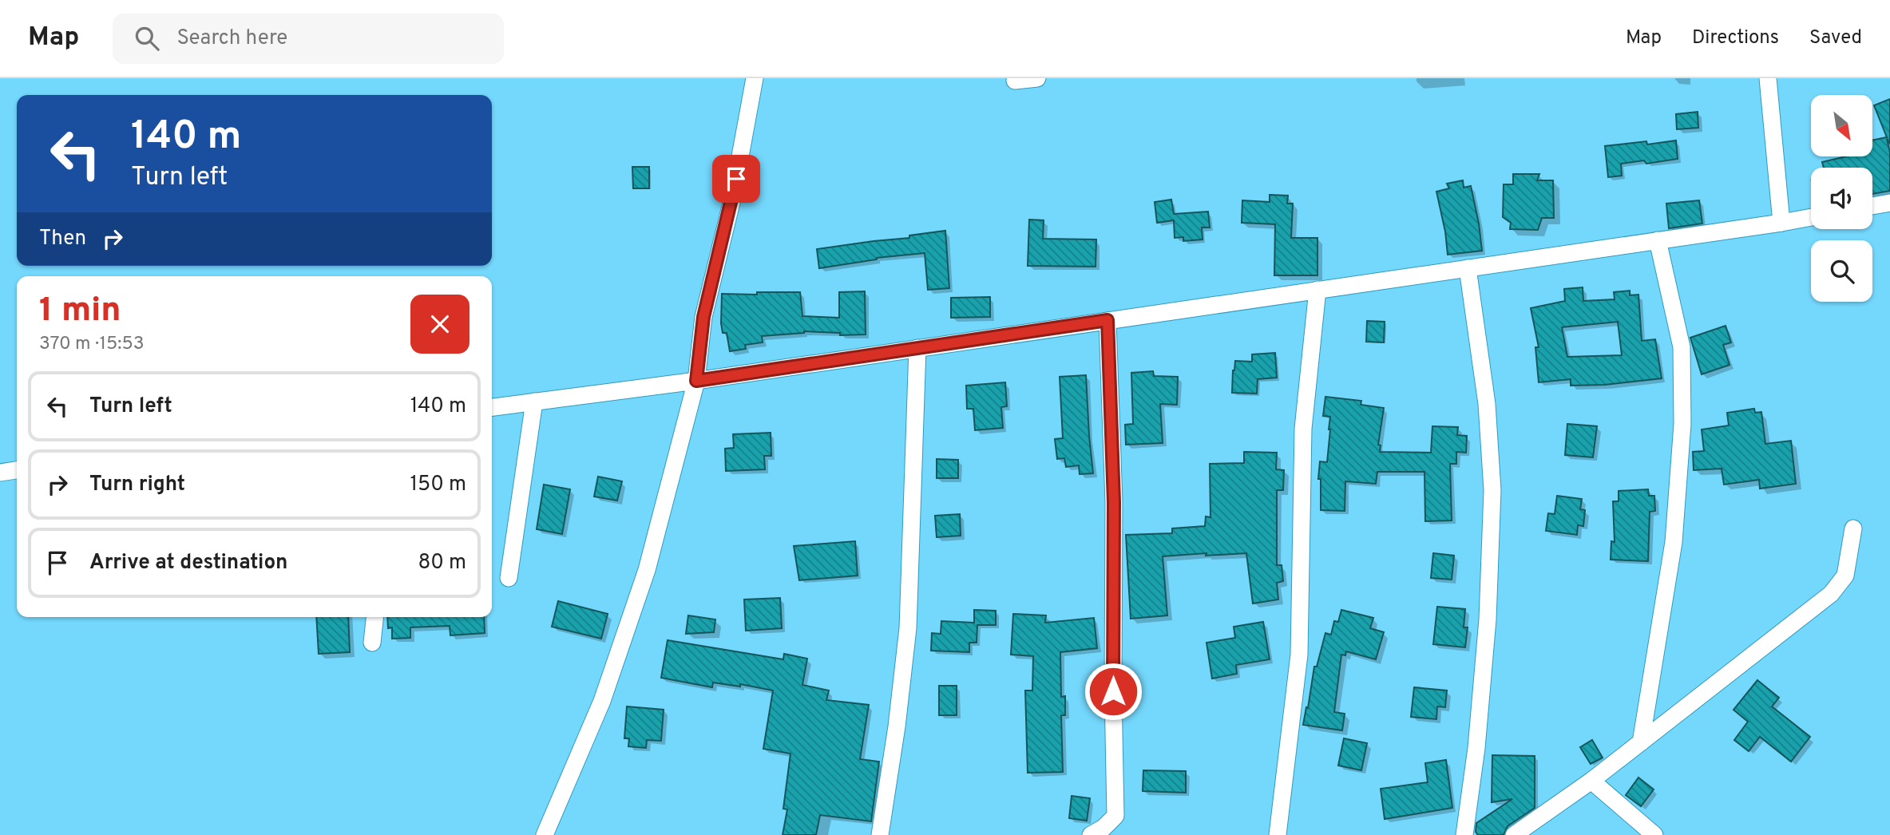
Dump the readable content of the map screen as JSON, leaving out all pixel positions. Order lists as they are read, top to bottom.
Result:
{
  "north": "bottom right",
  "page": {
    "header": "Map",
    "search": "Search here",
    "nav": ["Map", "Directions", "Saved"],
    "turn": ["140 m", "Turn left"],
    "then": "Then",
    "heading": ["1 min", "370 m · 15:53"],
    "list": [
      {
        "name": "Turn left",
        "value": "140 m"
      },
      {
        "name": "Turn right",
        "value": "150 m"
      },
      {
        "name": "Arrive at destination",
        "value": "80 m"
      }
    ]
  }
}
